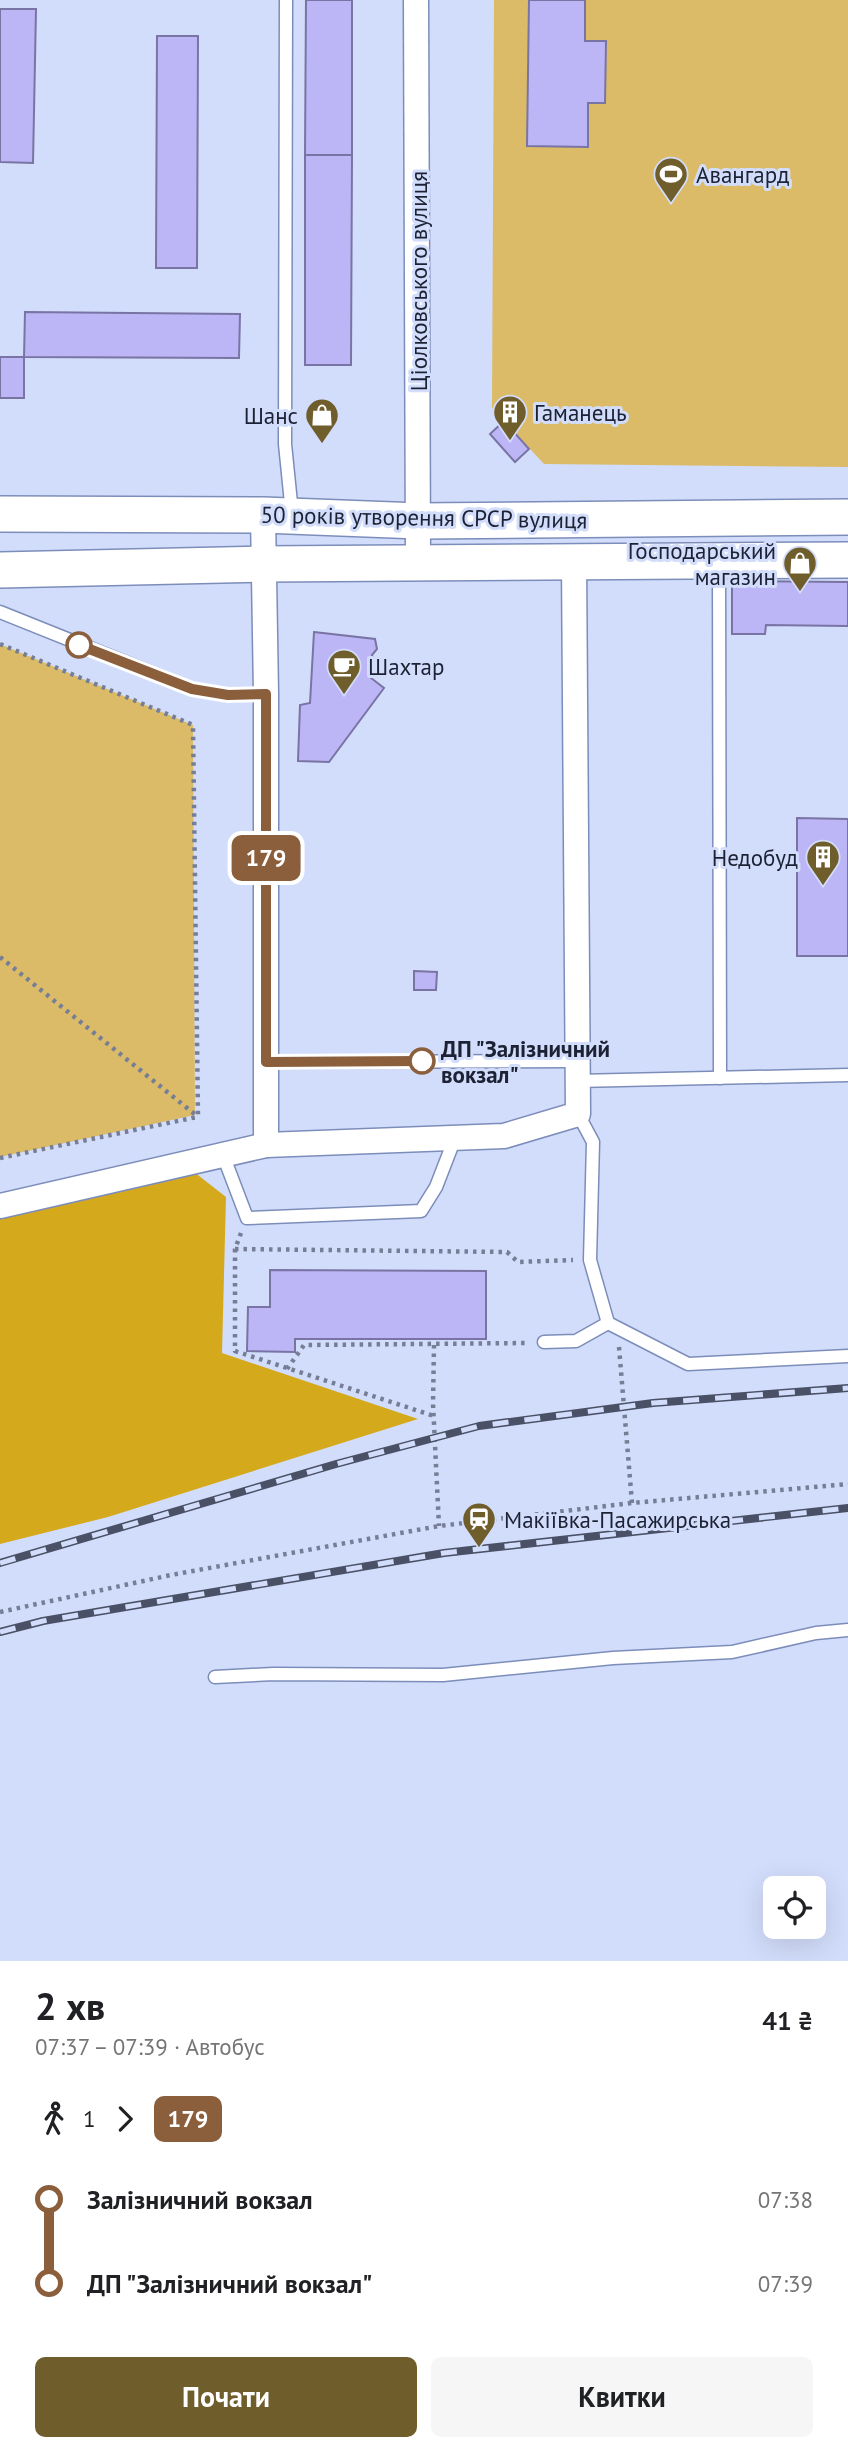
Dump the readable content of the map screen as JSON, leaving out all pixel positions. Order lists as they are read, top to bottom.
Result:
{
  "streets": {
    "main road": ["50 років утворення СРСР вулиця"],
    "street": ["Ціолковського вулиця"]
  },
  "crossings": [
    ["Ціолковського вулиця", "50 років утворення СРСР вулиця"]
  ],
  "places": {
    "sports": ["Авангард"],
    "building": ["Гаманець", "Недобуд"],
    "shop": ["Шанс", "Господарський магазин"],
    "cafe": ["Шахтар"],
    "other": ["ДП \"Залізничний вокзал\""],
    "station": ["Макіївка-Пасажирська"]
  },
  "lines": ["bus line 179"],
  "page": {
    "on_map": "179",
    "heading": ["2 хв", "07:37 – 07:39 · Автобус", "41 ₴"],
    "legs": ["1", "179"],
    "list": [
      {
        "name": "Залізничний вокзал",
        "value": "07:38"
      },
      {
        "name": "ДП \"Залізничний вокзал\"",
        "value": "07:39"
      }
    ],
    "buttons": ["Почати", "Квитки"]
  }
}
